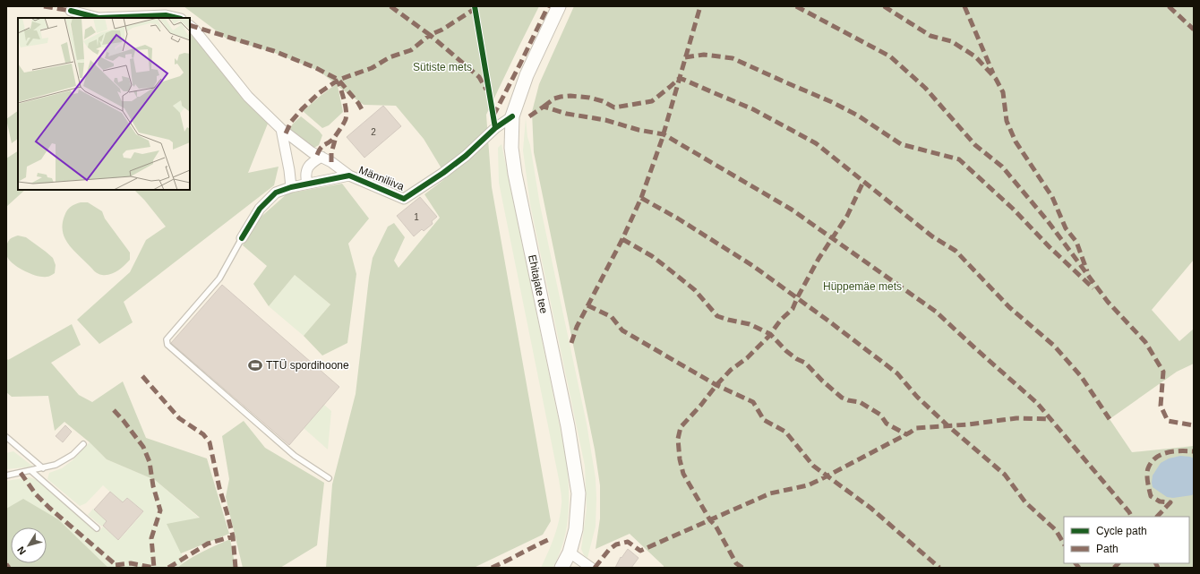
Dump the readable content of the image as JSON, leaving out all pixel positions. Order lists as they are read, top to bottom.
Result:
{
  "streets": {
    "main road": ["Ehitajate tee"],
    "street": ["Männiliiva"]
  },
  "crossings": [
    ["Männiliiva", "Ehitajate tee"]
  ],
  "parks": ["Sütiste mets", "Hüppemäe mets"],
  "places": {
    "sports": ["TTÜ spordihoone"]
  },
  "house_numbers": ["2", "1"],
  "legend": ["Cycle path", "Path"],
  "north": "bottom left"
}
